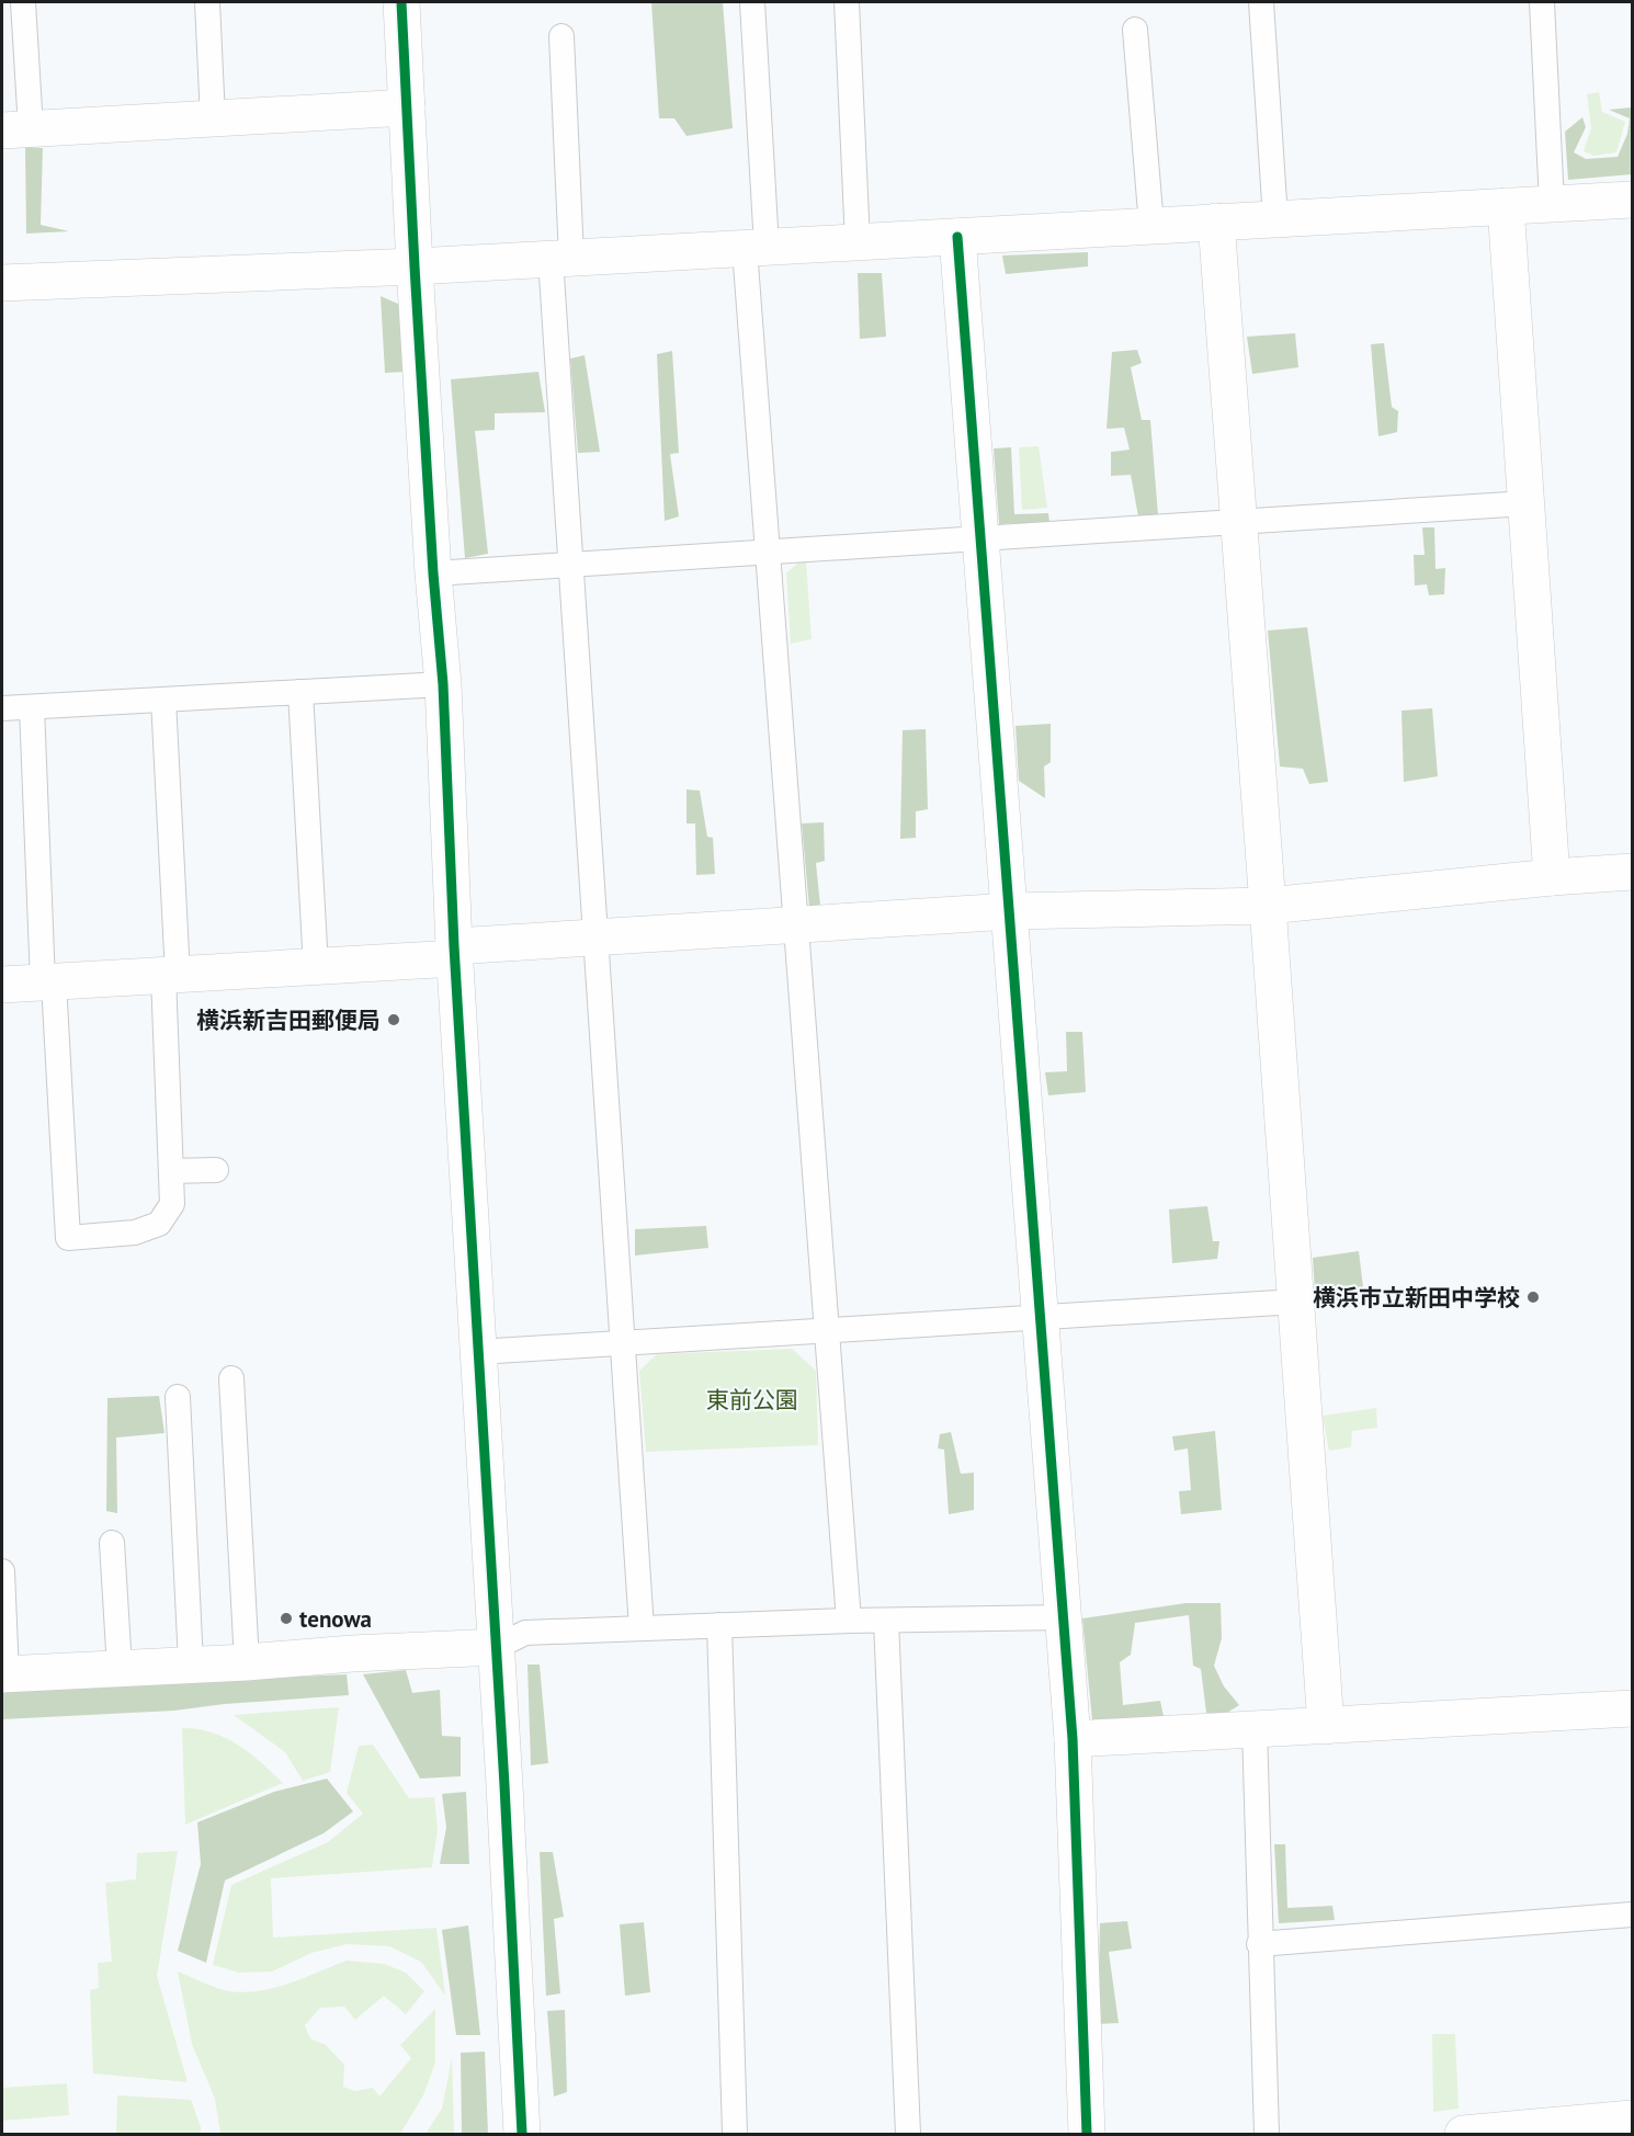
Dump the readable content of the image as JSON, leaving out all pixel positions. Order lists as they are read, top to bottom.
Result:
{
  "parks": ["東前公園"],
  "places": ["横浜新吉田郵便局", "横浜市立新田中学校", "tenowa"]
}
